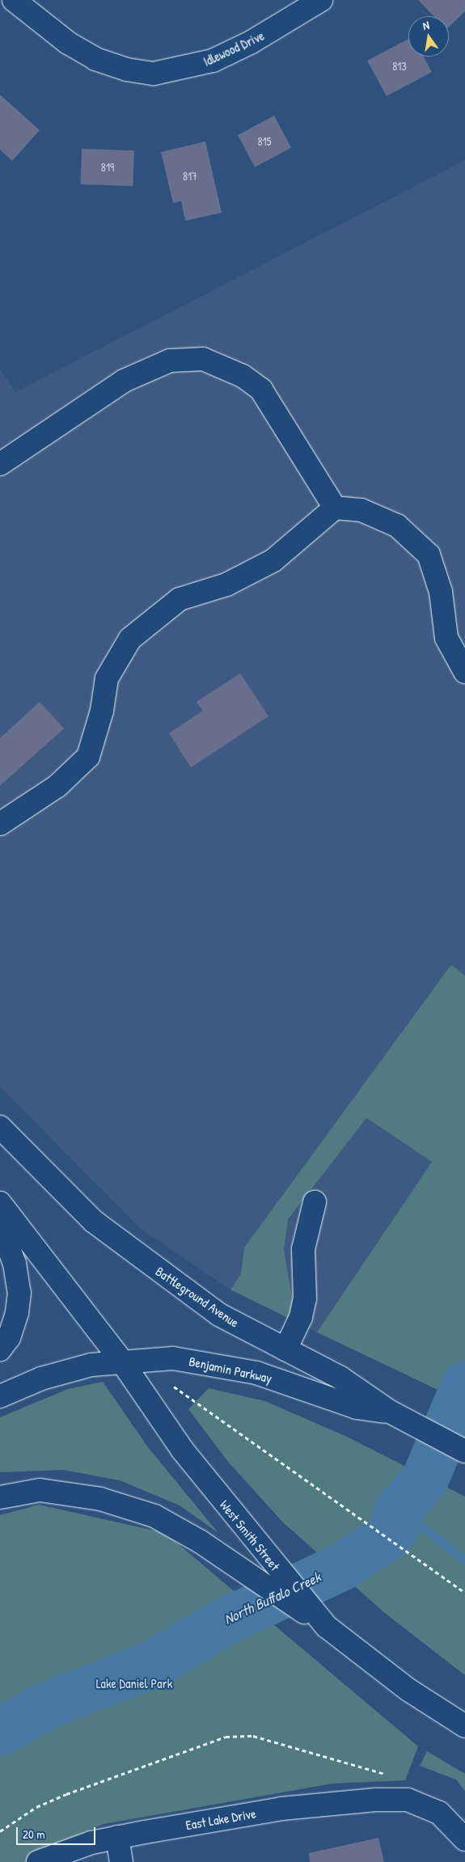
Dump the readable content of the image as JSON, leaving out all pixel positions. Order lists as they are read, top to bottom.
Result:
{
  "streets": {
    "main road": [
      "Idlewood Drive",
      "Battleground Avenue",
      "Benjamin Parkway",
      "West Smith Street",
      "East Lake Drive"
    ]
  },
  "crossings": [
    ["Battleground Avenue", "Benjamin Parkway"],
    ["Benjamin Parkway", "West Smith Street"]
  ],
  "water": ["North Buffalo Creek"],
  "parks": ["Lake Daniel Park"],
  "house_numbers": [
    "813",
    "815",
    "819",
    "817"
  ],
  "scale_bar": "20 m",
  "north": "top"
}
